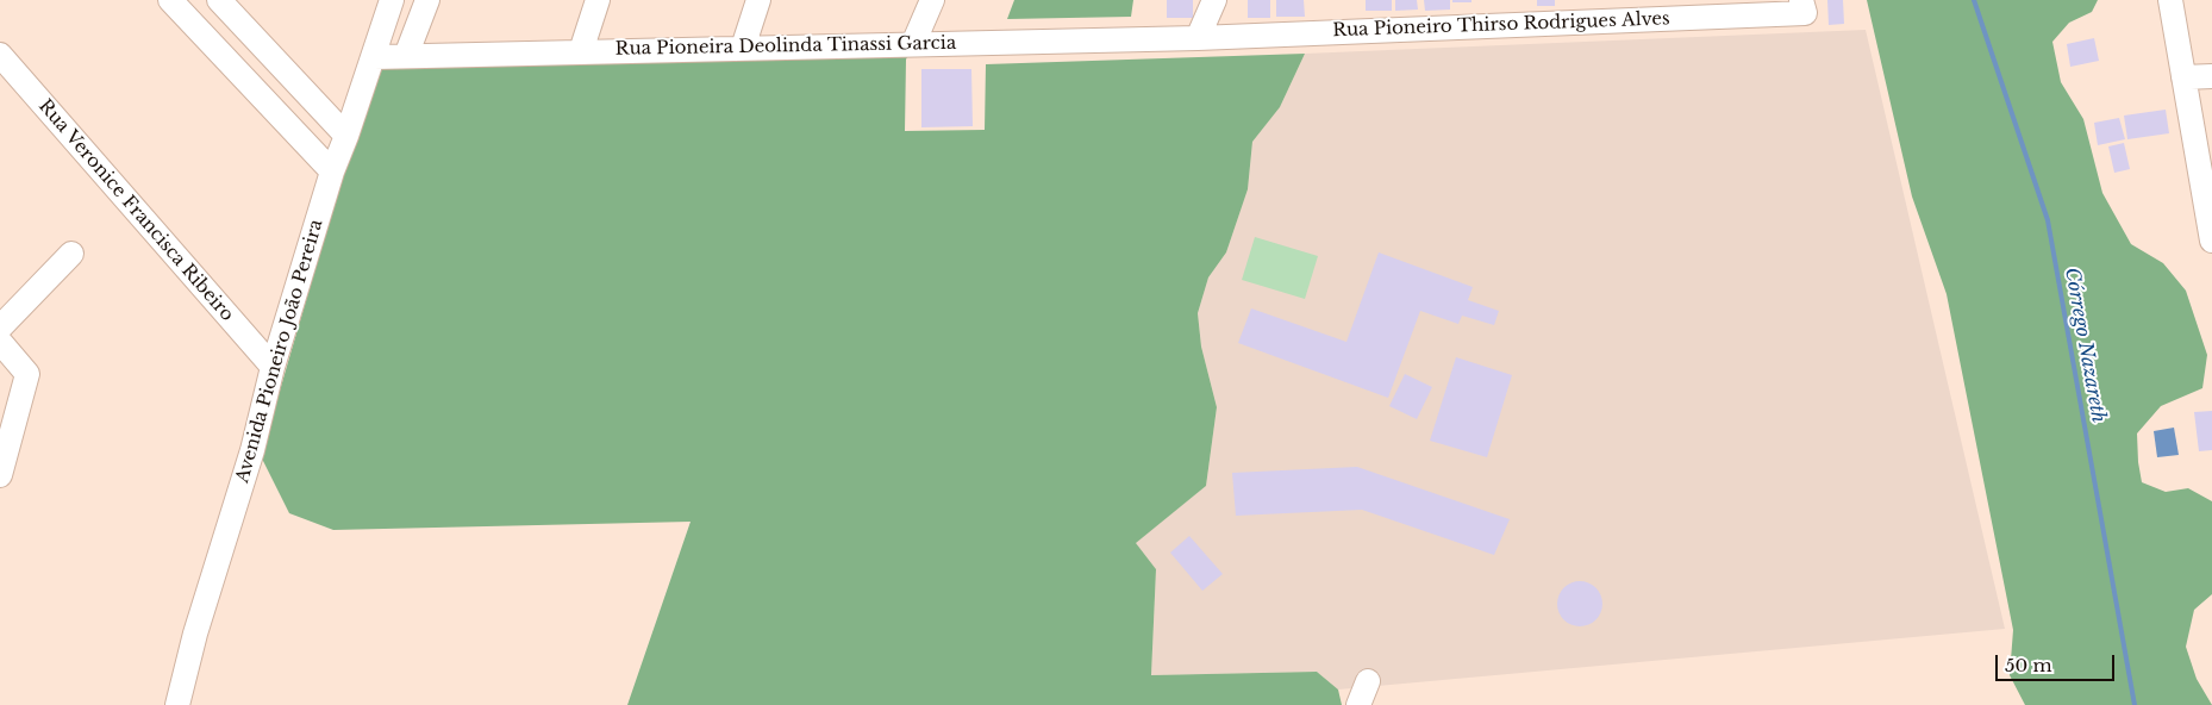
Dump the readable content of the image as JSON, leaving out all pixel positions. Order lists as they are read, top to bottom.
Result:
{
  "streets": {
    "street": [
      "Rua Pioneiro Thirso Rodrigues Alves",
      "Rua Pioneira Deolinda Tinassi Garcia",
      "Rua Veronice Francisca Ribeiro",
      "Avenida Pioneiro João Pereira"
    ]
  },
  "crossings": [
    ["Rua Pioneiro Thirso Rodrigues Alves", "Rua Pioneira Deolinda Tinassi Garcia"],
    ["Rua Pioneira Deolinda Tinassi Garcia", "Avenida Pioneiro João Pereira"],
    ["Rua Veronice Francisca Ribeiro", "Avenida Pioneiro João Pereira"]
  ],
  "water": ["Córrego Nazareth"],
  "scale_bar": "50 m"
}
